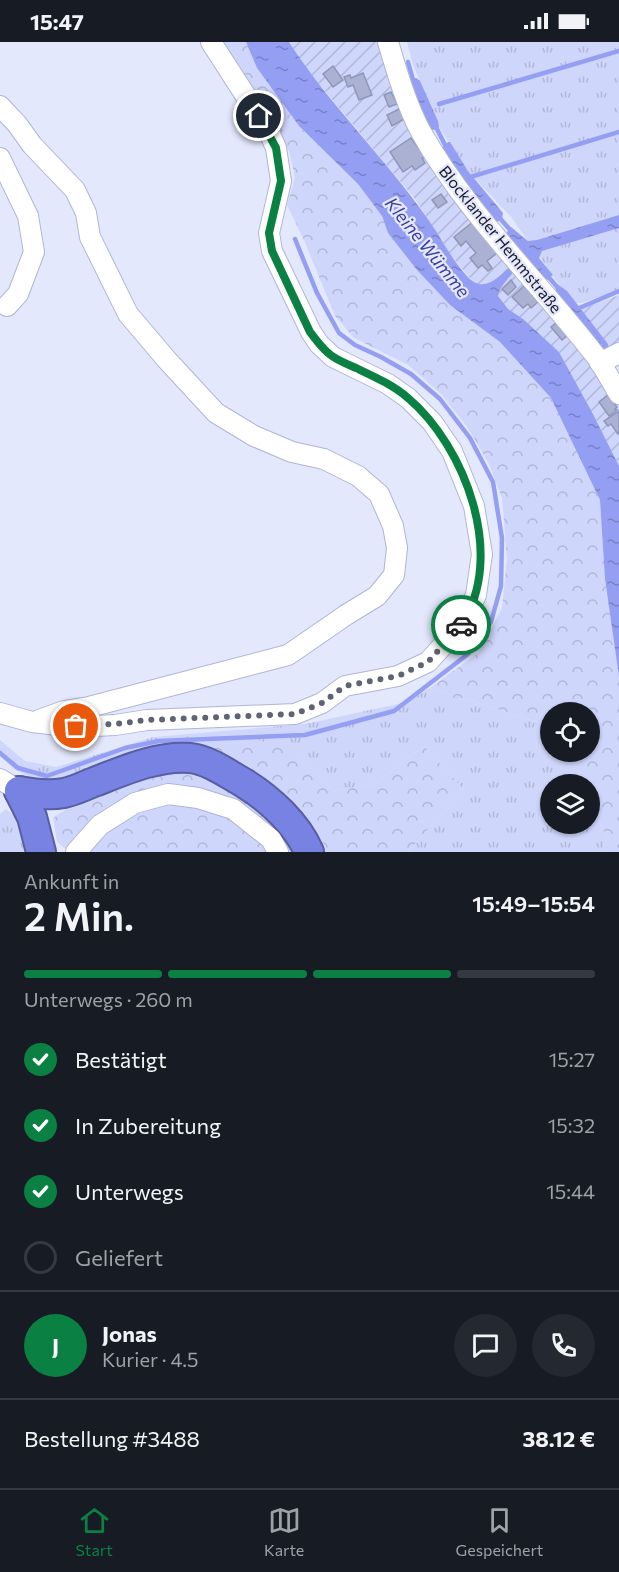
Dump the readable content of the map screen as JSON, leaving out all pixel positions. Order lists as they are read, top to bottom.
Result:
{
  "streets": {
    "street": ["Blocklander Hemmstraße"]
  },
  "water": ["Kleine Wümme"],
  "page": {
    "status": "15:47",
    "heading": ["2 Min.", "Ankunft in", "15:49–15:54"],
    "panel": [
      "Jonas",
      "Kurier · 4.5",
      "Bestellung #3488",
      "38.12 €"
    ],
    "bar": "Unterwegs · 260 m",
    "list": [
      ["Bestätigt", "15:27"],
      ["In Zubereitung", "15:32"],
      ["Unterwegs", "15:44"],
      "Geliefert"
    ],
    "round": "J",
    "tabs": ["Start", "Karte", "Gespeichert"]
  }
}
